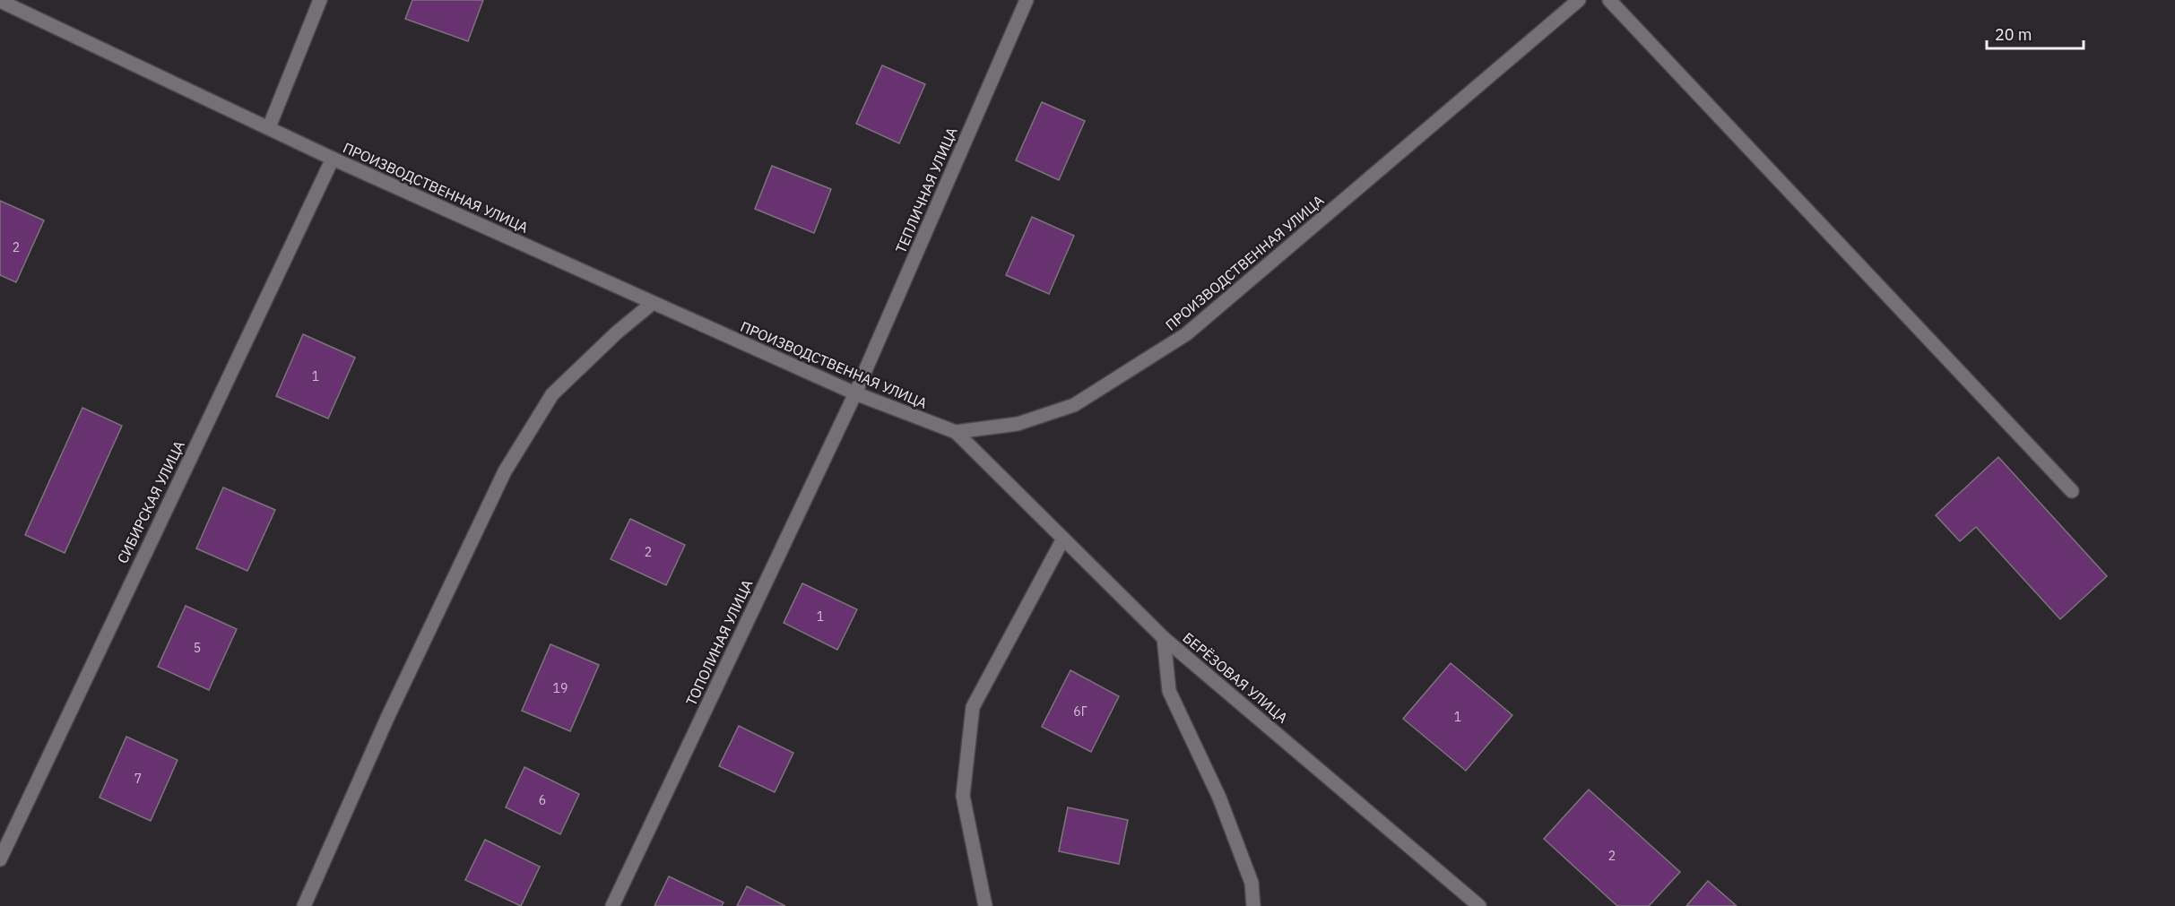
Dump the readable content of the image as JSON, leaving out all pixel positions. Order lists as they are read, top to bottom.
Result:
{
  "streets": {
    "street": [
      "ПРОИЗВОДСТВЕННАЯ УЛИЦА",
      "ТЕПЛИЧНАЯ УЛИЦА",
      "СИБИРСКАЯ УЛИЦА",
      "ТОПОЛИНАЯ УЛИЦА",
      "БЕРЁЗОВАЯ УЛИЦА"
    ]
  },
  "crossings": [
    ["ПРОИЗВОДСТВЕННАЯ УЛИЦА", "ТЕПЛИЧНАЯ УЛИЦА"],
    ["ПРОИЗВОДСТВЕННАЯ УЛИЦА", "СИБИРСКАЯ УЛИЦА"],
    ["ПРОИЗВОДСТВЕННАЯ УЛИЦА", "ТОПОЛИНАЯ УЛИЦА"],
    ["ТЕПЛИЧНАЯ УЛИЦА", "ТОПОЛИНАЯ УЛИЦА"]
  ],
  "house_numbers": [
    "2",
    "1",
    "2",
    "1",
    "5",
    "19",
    "6Г",
    "1",
    "7",
    "6",
    "2"
  ],
  "scale_bar": "20 m"
}
